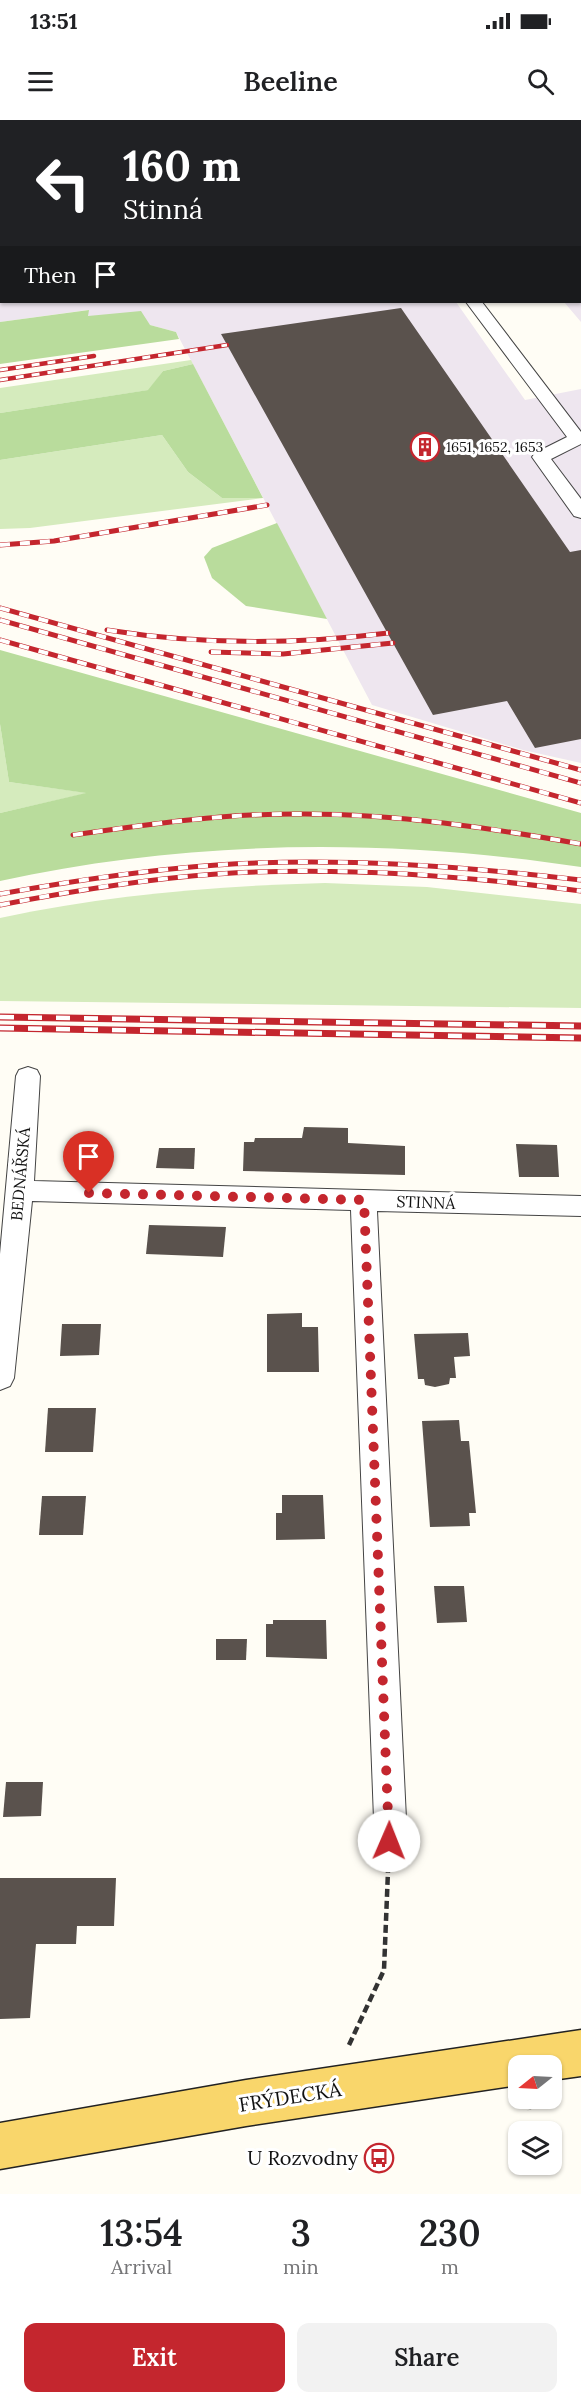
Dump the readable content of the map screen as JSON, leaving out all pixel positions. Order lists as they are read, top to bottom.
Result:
{
  "streets": {
    "main road": ["FRÝDECKÁ"],
    "street": ["BEDNÁŘSKÁ", "STINNÁ"]
  },
  "crossings": [
    ["BEDNÁŘSKÁ", "STINNÁ"]
  ],
  "places": {
    "building": ["1651, 1652, 1653"],
    "bus stop": ["U Rozvodny"]
  },
  "north": "left",
  "page": {
    "status": "13:51",
    "header": "Beeline",
    "turn": ["160 m", "Stinná"],
    "then": "Then",
    "eta": [
      "13:54",
      "Arrival",
      "3",
      "min",
      "230",
      "m"
    ],
    "buttons": ["Exit", "Share"]
  }
}
